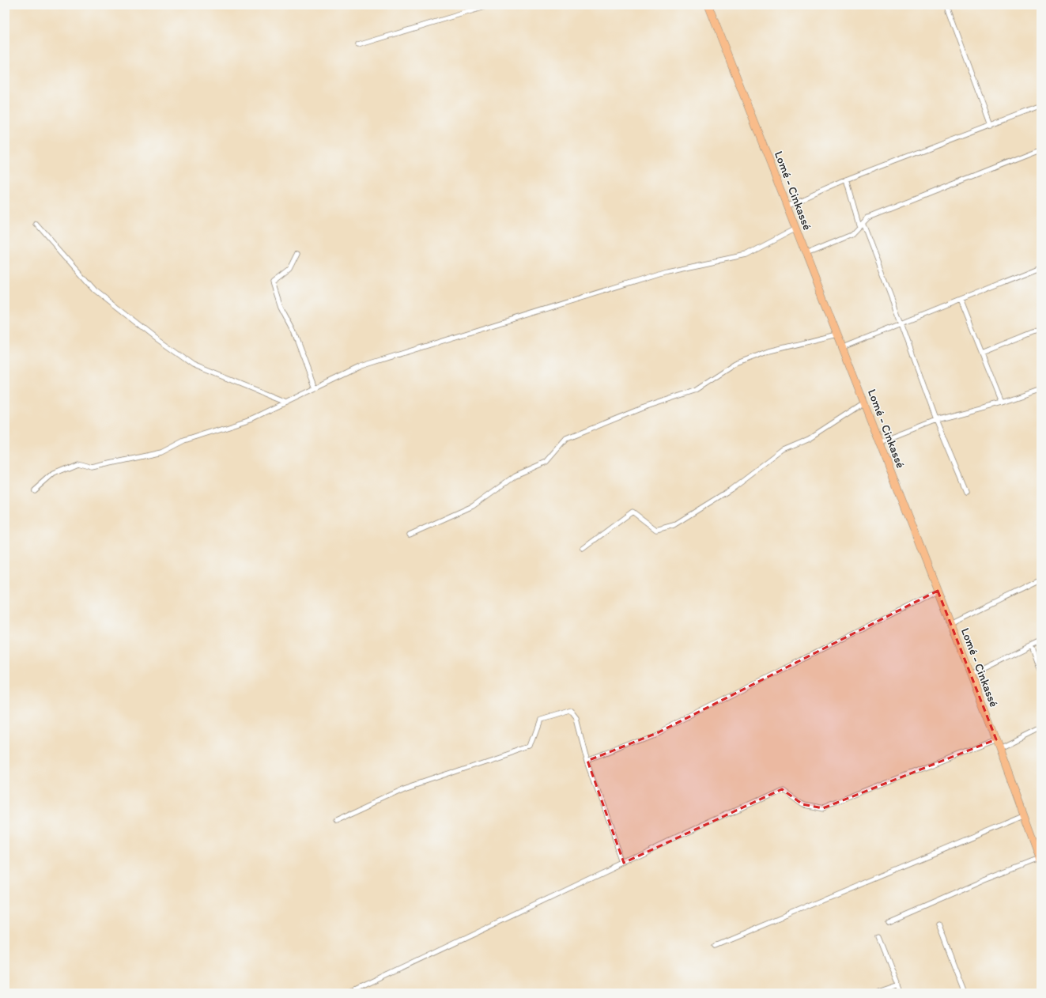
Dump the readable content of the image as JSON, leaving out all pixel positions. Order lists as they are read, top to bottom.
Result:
{
  "streets": {
    "highway": ["Lomé - Cinkassé"]
  }
}
